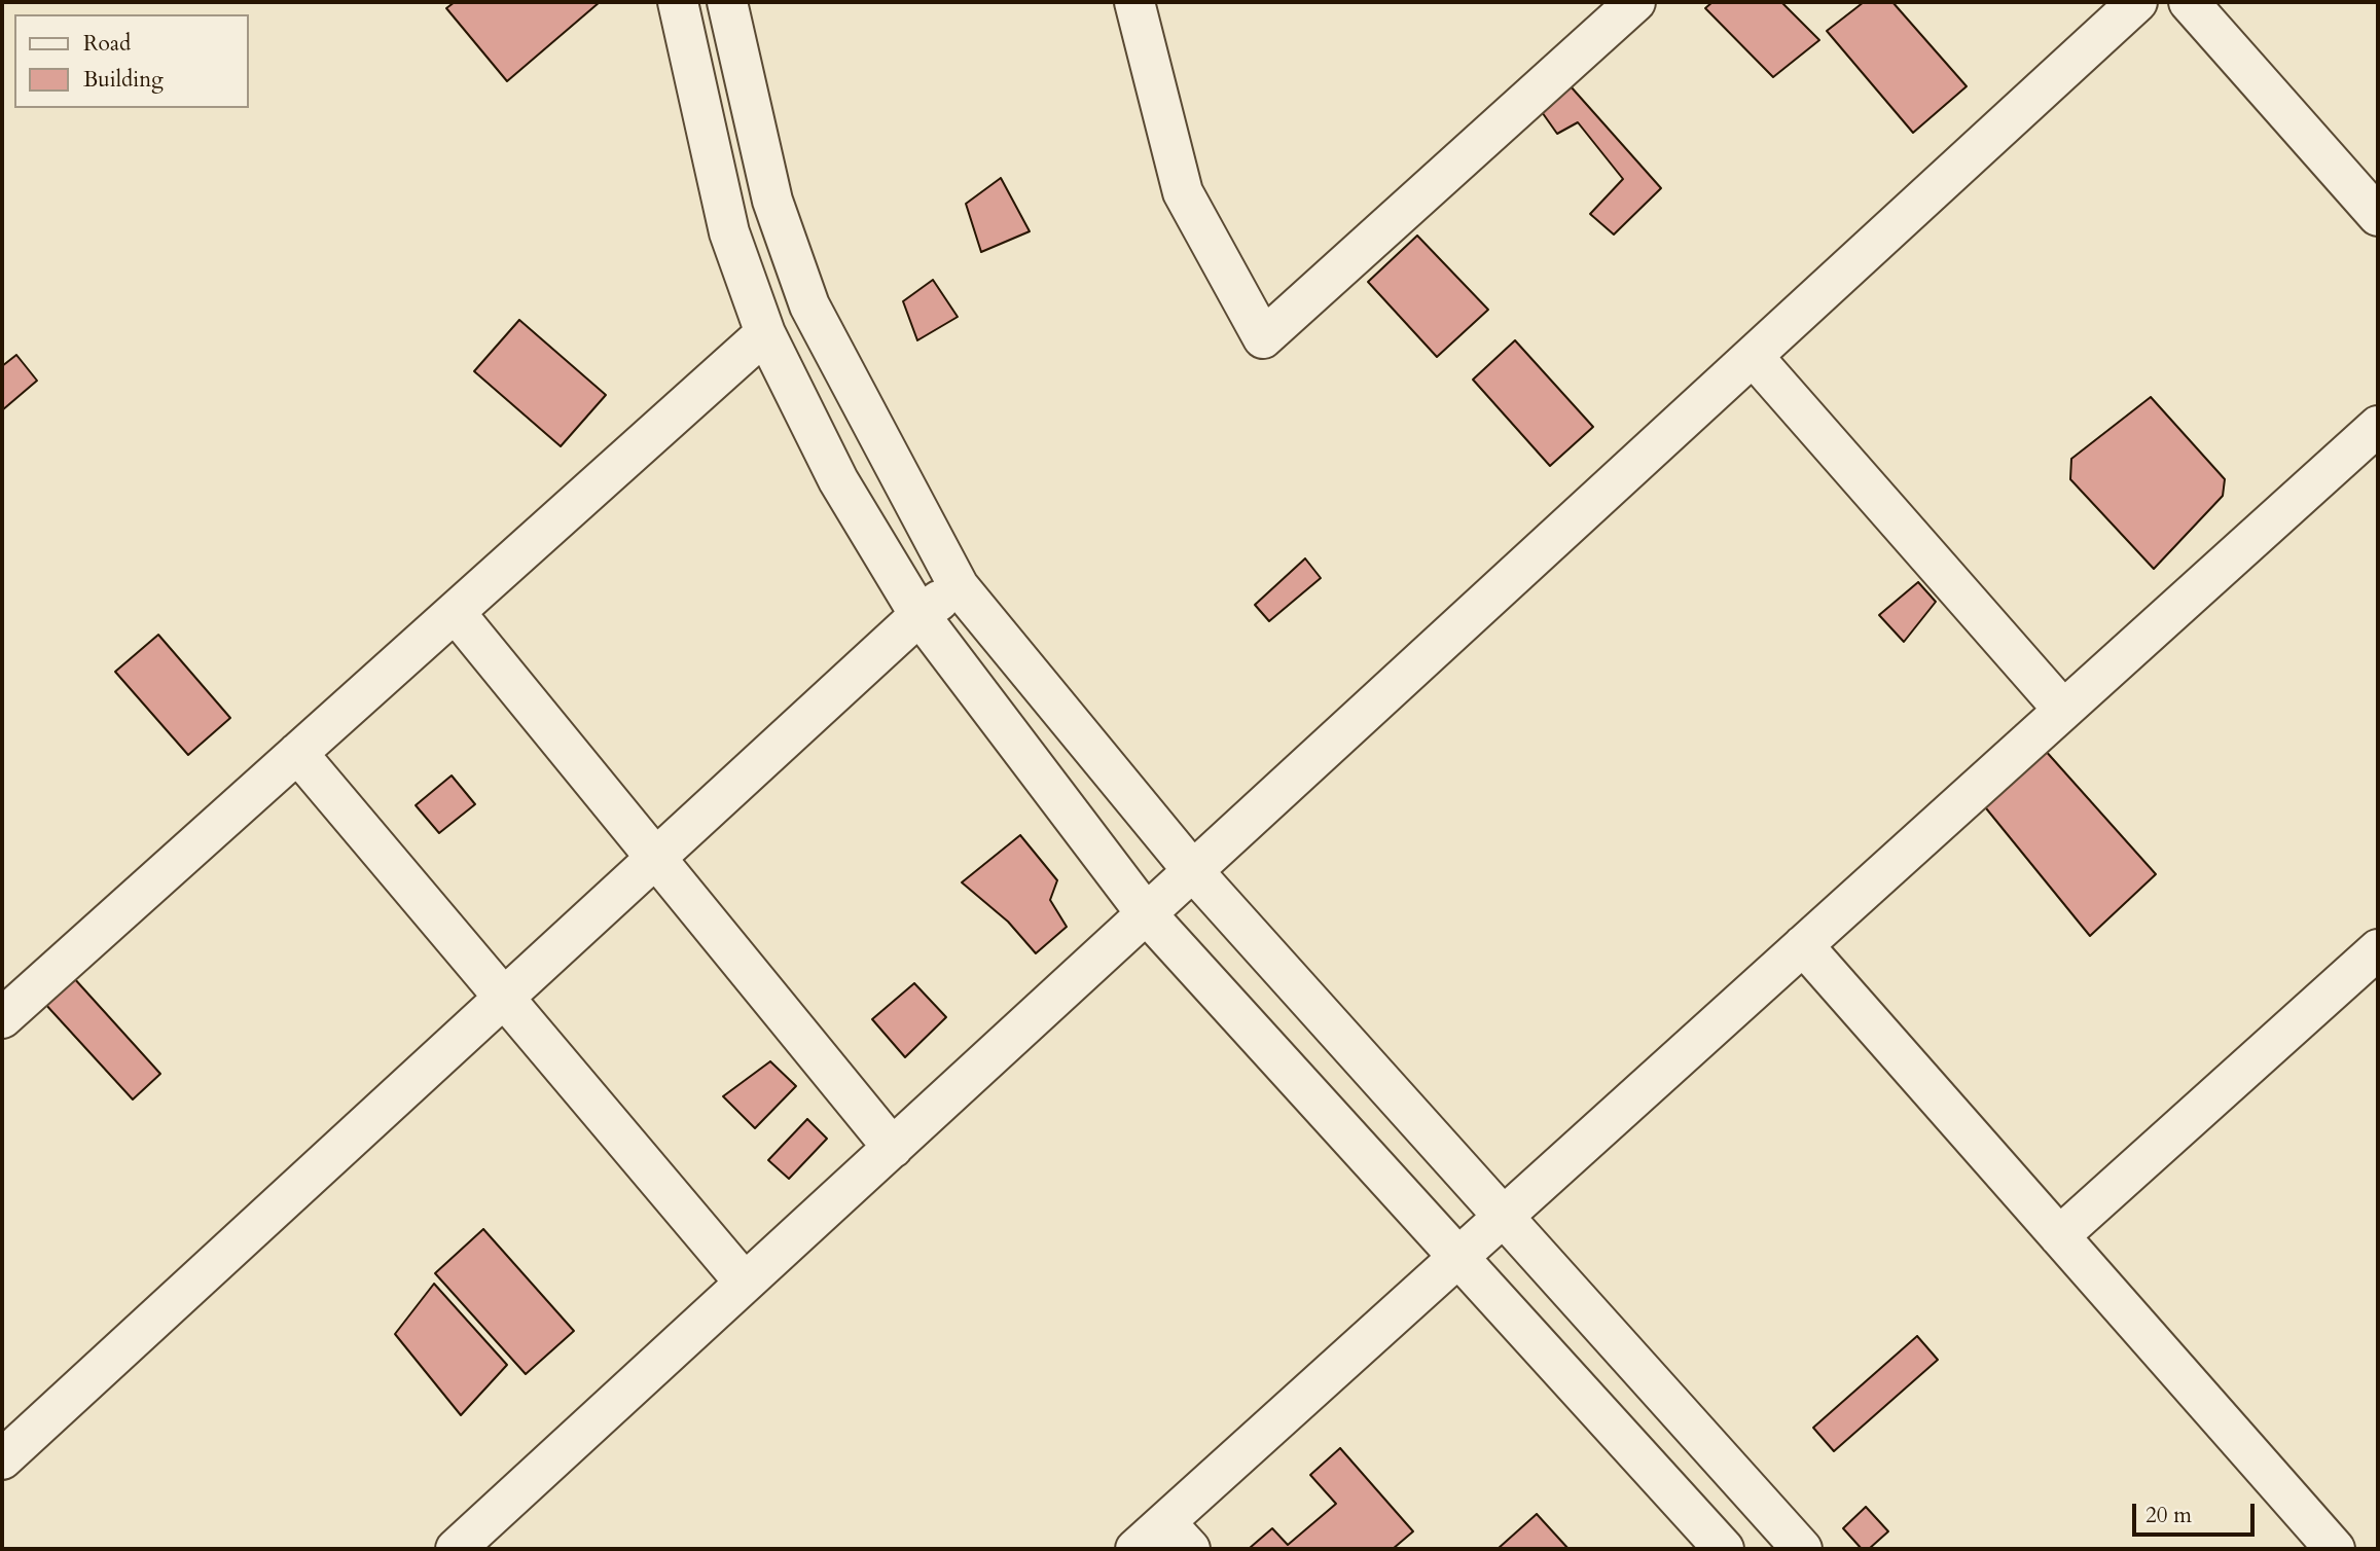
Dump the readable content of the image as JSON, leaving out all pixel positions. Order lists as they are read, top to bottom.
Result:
{
  "legend": ["Road", "Building"],
  "scale_bar": "20 m"
}
